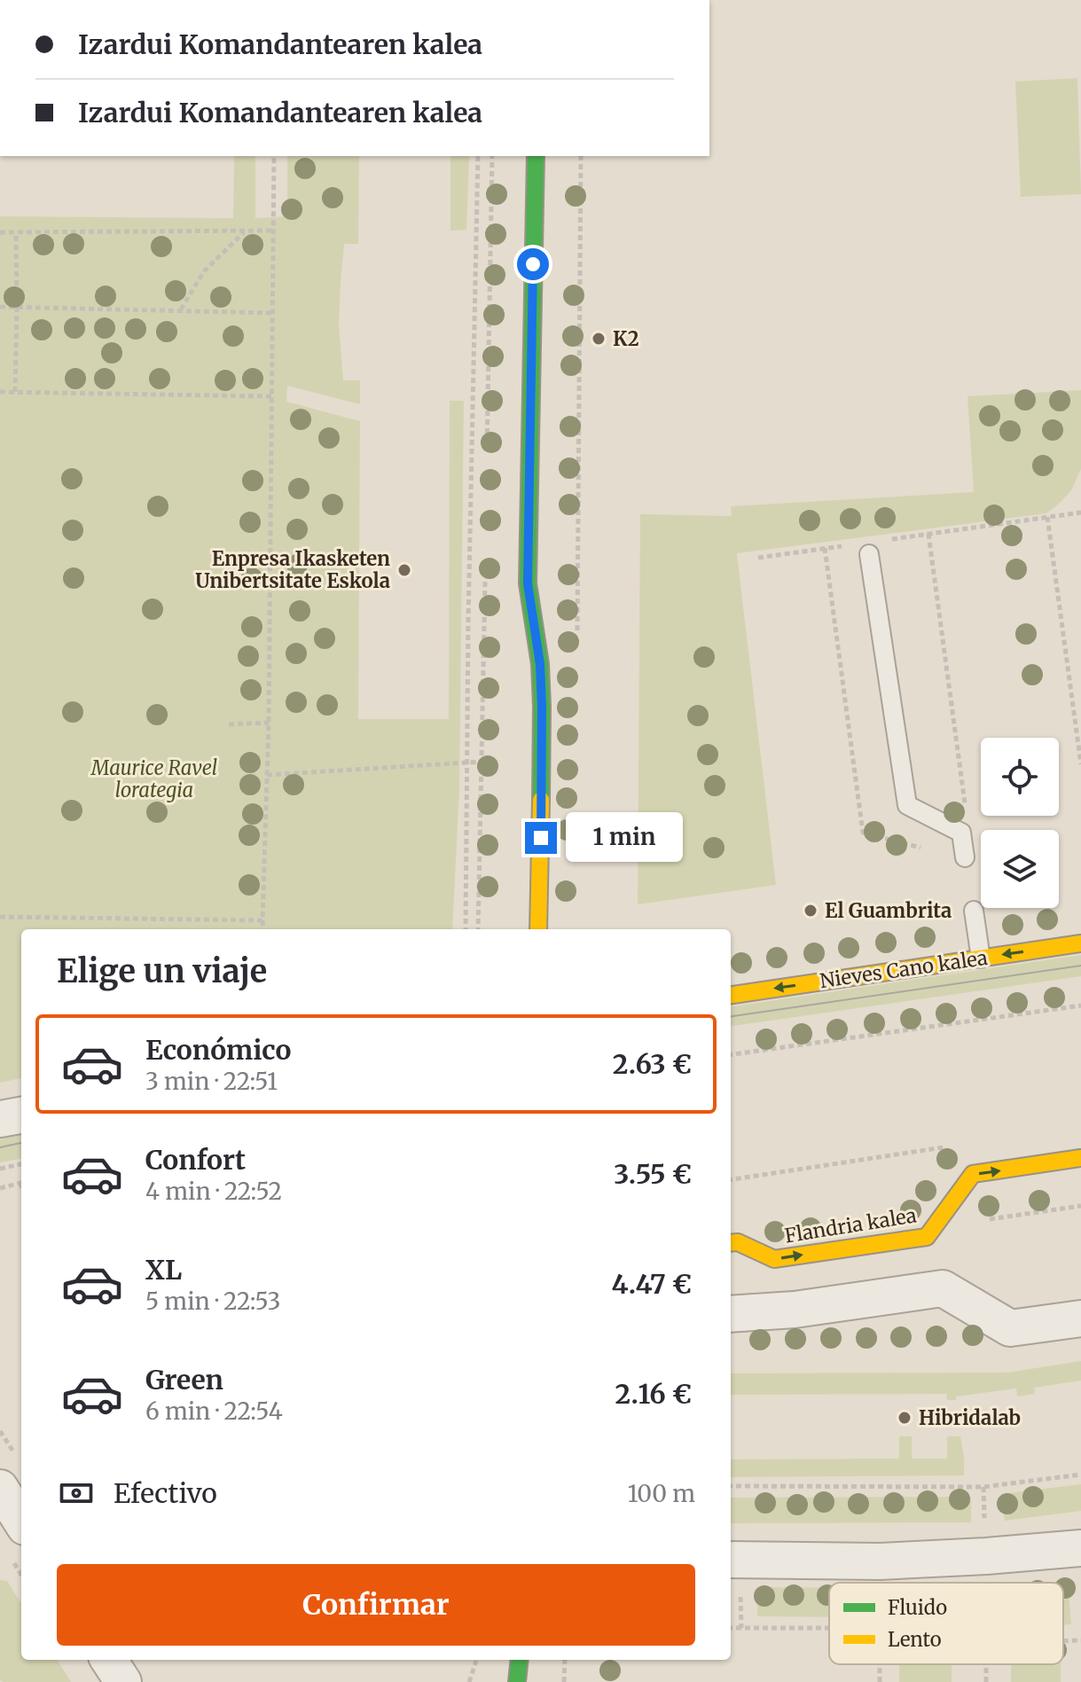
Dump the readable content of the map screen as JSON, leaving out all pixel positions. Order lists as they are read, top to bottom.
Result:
{
  "streets": {
    "main road": ["Nieves Cano kalea", "Flandria kalea"]
  },
  "one_way": ["Nieves Cano kalea", "Flandria kalea"],
  "parks": ["Maurice Ravel lorategia"],
  "places": [
    "K2",
    "Enpresa Ikasketen Unibertsitate Eskola",
    "El Guambrita",
    "Hibridalab"
  ],
  "legend": ["Fluido", "Lento"],
  "page": {
    "banner": ["Izardui Komandantearen kalea", "Izardui Komandantearen kalea"],
    "bubble": "1 min",
    "heading": "Elige un viaje",
    "list": [
      {
        "name": "Económico",
        "note": "3 min · 22:51",
        "value": "2.63 €"
      },
      {
        "name": "Confort",
        "note": "4 min · 22:52",
        "value": "3.55 €"
      },
      {
        "name": "XL",
        "note": "5 min · 22:53",
        "value": "4.47 €"
      },
      {
        "name": "Green",
        "note": "6 min · 22:54",
        "value": "2.16 €"
      }
    ],
    "pay": ["Efectivo", "100 m"],
    "buttons": "Confirmar"
  }
}
